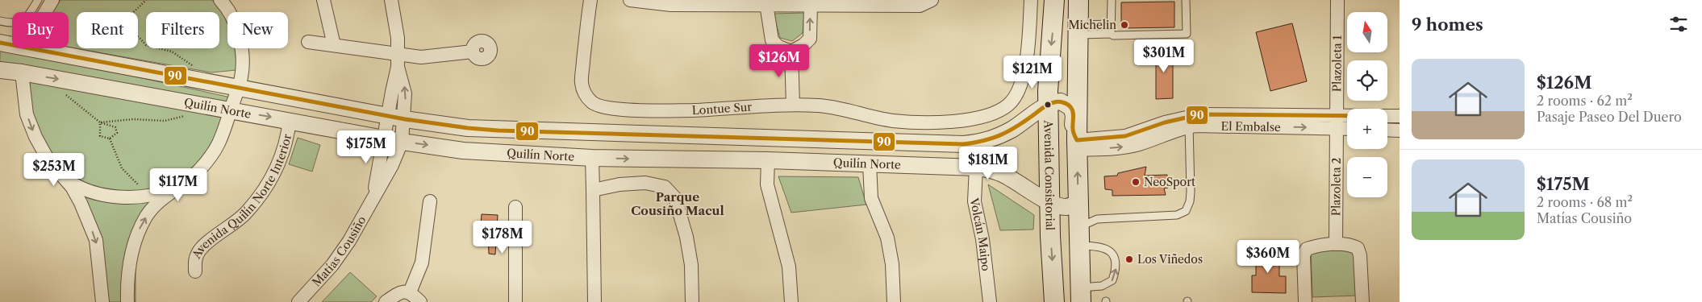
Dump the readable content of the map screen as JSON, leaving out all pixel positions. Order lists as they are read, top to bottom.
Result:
{
  "streets": {
    "main road": ["Avenida Consistorial"],
    "street": [
      "Plazoleta 1",
      "Quilín Norte",
      "Lontue Sur",
      "El Embalse",
      "Plazoleta 2",
      "Avenida Quilín Norte Interior",
      "Volcán Maipo",
      "Matías Cousiño"
    ]
  },
  "crossings": [
    ["Plazoleta 1", "El Embalse"],
    ["Plazoleta 1", "Plazoleta 2"],
    ["Quilín Norte", "Avenida Consistorial"],
    ["Quilín Norte", "Avenida Quilín Norte Interior"],
    ["Quilín Norte", "Volcán Maipo"],
    ["Quilín Norte", "Matías Cousiño"],
    ["El Embalse", "Plazoleta 2"]
  ],
  "districts": ["Parque Cousiño Macul"],
  "places": ["Michelin", "NeoSport", "Los Viñedos"],
  "lines": ["transit line 90"],
  "north": "top",
  "page": {
    "heading": "9 homes",
    "map_buttons": ["+", "−"],
    "chip": [
      "Buy",
      "Rent",
      "Filters",
      "New"
    ],
    "price": [
      "$301M",
      "$126M",
      "$121M",
      "$175M",
      "$181M",
      "$253M",
      "$117M",
      "$178M",
      "$360M"
    ],
    "list": [
      {
        "name": "$126M",
        "note": "2 rooms · 62 m² · Pasaje Paseo Del Duero"
      },
      {
        "name": "$175M",
        "note": "2 rooms · 68 m² · Matías Cousiño"
      }
    ]
  }
}
